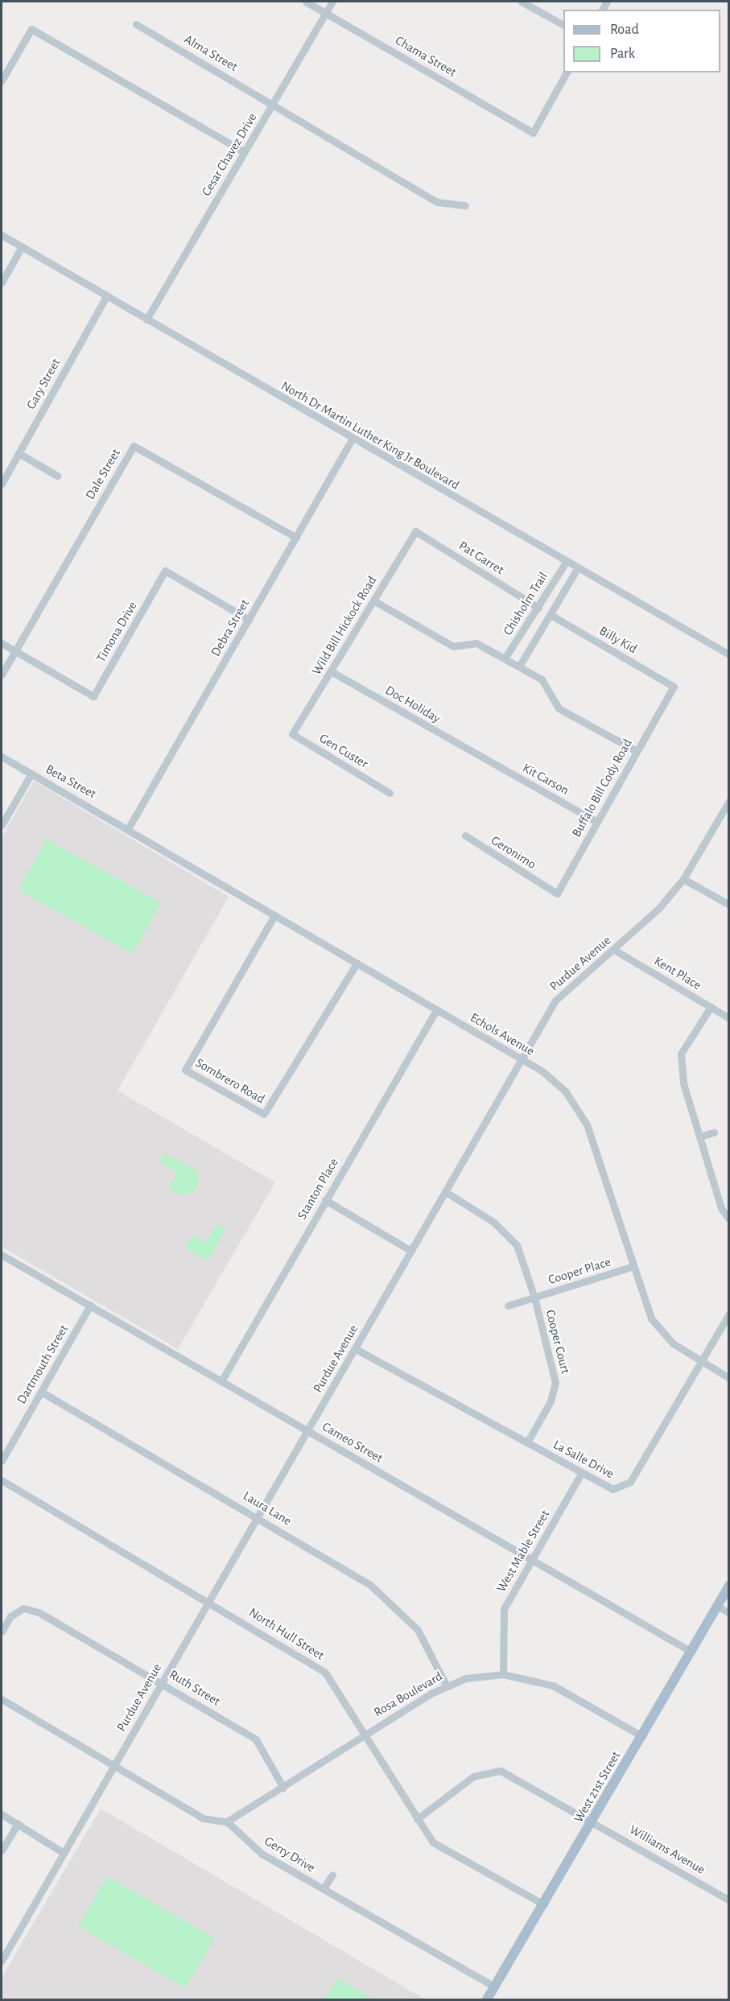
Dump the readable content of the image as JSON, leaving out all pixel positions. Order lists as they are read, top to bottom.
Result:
{
  "streets": {
    "main road": ["West 21st Street"],
    "street": [
      "Alma Street",
      "Chama Street",
      "Cesar Chavez Drive",
      "Gary Street",
      "North Dr Martin Luther King Jr Boulevard",
      "Dale Street",
      "Pat Garret",
      "Chisholm Trail",
      "Wild Bill Hickock Road",
      "Debra Street",
      "Timona Drive",
      "Billy Kid",
      "Doc Holiday",
      "Gen Custer",
      "Kit Carson",
      "Beta Street",
      "Buffalo Bill Cody Road",
      "Geronimo",
      "Purdue Avenue",
      "Kent Place",
      "Echols Avenue",
      "Sombrero Road",
      "Stanton Place",
      "Cooper Place",
      "Cooper Court",
      "Dartmouth Street",
      "Cameo Street",
      "La Salle Drive",
      "Laura Lane",
      "West Mable Street",
      "North Hull Street",
      "Ruth Street",
      "Rosa Boulevard",
      "Williams Avenue",
      "Gerry Drive"
    ]
  },
  "crossings": [
    ["Alma Street", "Cesar Chavez Drive"],
    ["Chama Street", "Cesar Chavez Drive"],
    ["Cesar Chavez Drive", "North Dr Martin Luther King Jr Boulevard"],
    ["Gary Street", "North Dr Martin Luther King Jr Boulevard"],
    ["North Dr Martin Luther King Jr Boulevard", "Chisholm Trail"],
    ["North Dr Martin Luther King Jr Boulevard", "Debra Street"],
    ["Dale Street", "Debra Street"],
    ["Dale Street", "Timona Drive"],
    ["Pat Garret", "Chisholm Trail"],
    ["Pat Garret", "Wild Bill Hickock Road"],
    ["Chisholm Trail", "Billy Kid"],
    ["Wild Bill Hickock Road", "Doc Holiday"],
    ["Wild Bill Hickock Road", "Gen Custer"],
    ["Debra Street", "Timona Drive"],
    ["Debra Street", "Beta Street"],
    ["Debra Street", "Echols Avenue"],
    ["Billy Kid", "Buffalo Bill Cody Road"],
    ["Doc Holiday", "Kit Carson"],
    ["Kit Carson", "Buffalo Bill Cody Road"],
    ["Beta Street", "Echols Avenue"],
    ["Buffalo Bill Cody Road", "Geronimo"],
    ["Purdue Avenue", "Kent Place"],
    ["Purdue Avenue", "Echols Avenue"],
    ["Purdue Avenue", "Cooper Court"],
    ["Purdue Avenue", "Cameo Street"],
    ["Purdue Avenue", "La Salle Drive"],
    ["Purdue Avenue", "Laura Lane"],
    ["Purdue Avenue", "North Hull Street"],
    ["Purdue Avenue", "Ruth Street"],
    ["Echols Avenue", "Sombrero Road"],
    ["Echols Avenue", "Stanton Place"],
    ["Echols Avenue", "Cooper Place"],
    ["Echols Avenue", "La Salle Drive"],
    ["Stanton Place", "Cameo Street"],
    ["Cooper Place", "Cooper Court"],
    ["Cooper Court", "La Salle Drive"],
    ["Dartmouth Street", "Cameo Street"],
    ["Dartmouth Street", "Laura Lane"],
    ["Cameo Street", "West Mable Street"],
    ["Cameo Street", "West 21st Street"],
    ["La Salle Drive", "West Mable Street"],
    ["Laura Lane", "Rosa Boulevard"],
    ["West Mable Street", "Rosa Boulevard"],
    ["North Hull Street", "Rosa Boulevard"],
    ["North Hull Street", "West 21st Street"],
    ["North Hull Street", "Williams Avenue"],
    ["Ruth Street", "Rosa Boulevard"],
    ["Rosa Boulevard", "West 21st Street"],
    ["Rosa Boulevard", "Gerry Drive"],
    ["West 21st Street", "Williams Avenue"],
    ["West 21st Street", "Gerry Drive"]
  ],
  "legend": ["Road", "Park"]
}
